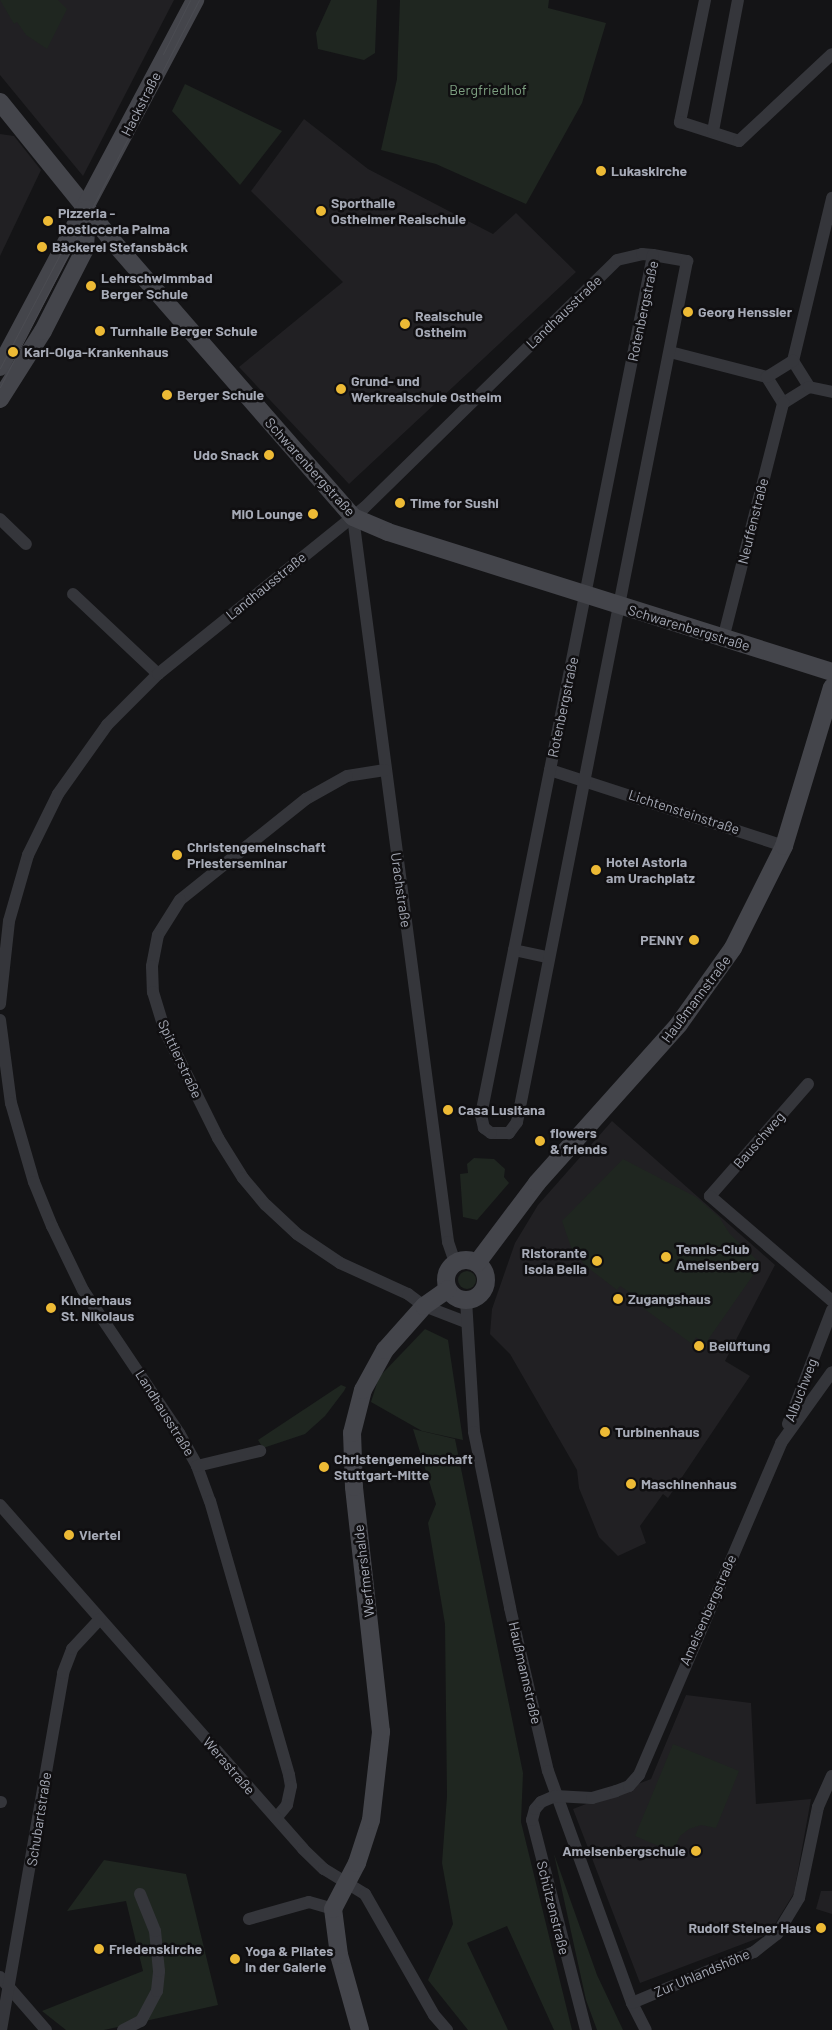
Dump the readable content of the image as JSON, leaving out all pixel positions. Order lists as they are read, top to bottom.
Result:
{
  "streets": {
    "street": [
      "Hackstraße",
      "Rotenbergstraße",
      "Landhausstraße",
      "Schwarenbergstraße",
      "Neuffenstraße",
      "Lichtensteinstraße",
      "Urachstraße",
      "Haußmannstraße",
      "Spittlerstraße",
      "Bauschweg",
      "Albuchweg",
      "Werfmershalde",
      "Ameisenbergstraße",
      "Werastraße",
      "Schubartstraße",
      "Schützenstraße",
      "Zur Uhlandshöhe"
    ]
  },
  "crossings": [
    ["Hackstraße", "Schwarenbergstraße"],
    ["Rotenbergstraße", "Landhausstraße"],
    ["Rotenbergstraße", "Schwarenbergstraße"],
    ["Rotenbergstraße", "Lichtensteinstraße"],
    ["Landhausstraße", "Schwarenbergstraße"],
    ["Landhausstraße", "Urachstraße"],
    ["Landhausstraße", "Werastraße"],
    ["Schwarenbergstraße", "Neuffenstraße"],
    ["Schwarenbergstraße", "Urachstraße"],
    ["Lichtensteinstraße", "Haußmannstraße"],
    ["Urachstraße", "Haußmannstraße"],
    ["Urachstraße", "Spittlerstraße"],
    ["Urachstraße", "Werfmershalde"],
    ["Haußmannstraße", "Spittlerstraße"],
    ["Haußmannstraße", "Werfmershalde"],
    ["Haußmannstraße", "Ameisenbergstraße"],
    ["Haußmannstraße", "Schützenstraße"],
    ["Haußmannstraße", "Zur Uhlandshöhe"],
    ["Spittlerstraße", "Werfmershalde"],
    ["Albuchweg", "Ameisenbergstraße"],
    ["Werfmershalde", "Werastraße"],
    ["Ameisenbergstraße", "Schützenstraße"],
    ["Werastraße", "Schubartstraße"]
  ],
  "parks": ["Bergfriedhof"],
  "places": [
    "Lukaskirche",
    "Sporthalle Ostheimer Realschule",
    "Pizzeria - Rosticceria Palma",
    "Bäckerei Stefansbäck",
    "Lehrschwimmbad Berger Schule",
    "Georg Henssler",
    "Realschule Ostheim",
    "Turnhalle Berger Schule",
    "Karl-Olga-Krankenhaus",
    "Grund- und Werkrealschule Ostheim",
    "Berger Schule",
    "Udo Snack",
    "Time for Sushi",
    "MiO Lounge",
    "Christengemeinschaft Priesterseminar",
    "Hotel Astoria am Urachplatz",
    "PENNY",
    "Casa Lusitana",
    "flowers & friends",
    "Tennis-Club Ameisenberg",
    "Ristorante Isola Bella",
    "Zugangshaus",
    "Kinderhaus St. Nikolaus",
    "Belüftung",
    "Turbinenhaus",
    "Christengemeinschaft Stuttgart-Mitte",
    "Maschinenhaus",
    "Viertel",
    "Ameisenbergschule",
    "Rudolf Steiner Haus",
    "Friedenskirche",
    "Yoga & Pilates in der Galerie"
  ]
}
